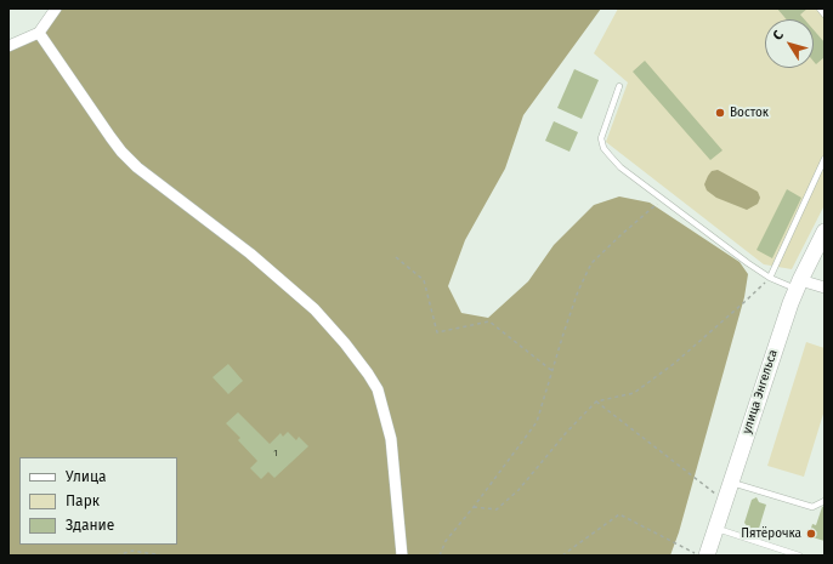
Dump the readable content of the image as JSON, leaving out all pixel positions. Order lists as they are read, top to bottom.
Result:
{
  "streets": {
    "main road": ["улица Энгельса"]
  },
  "places": ["Восток", "Пятёрочка"],
  "house_numbers": ["1"],
  "legend": ["Улица", "Парк", "Здание"],
  "north": "top left"
}
